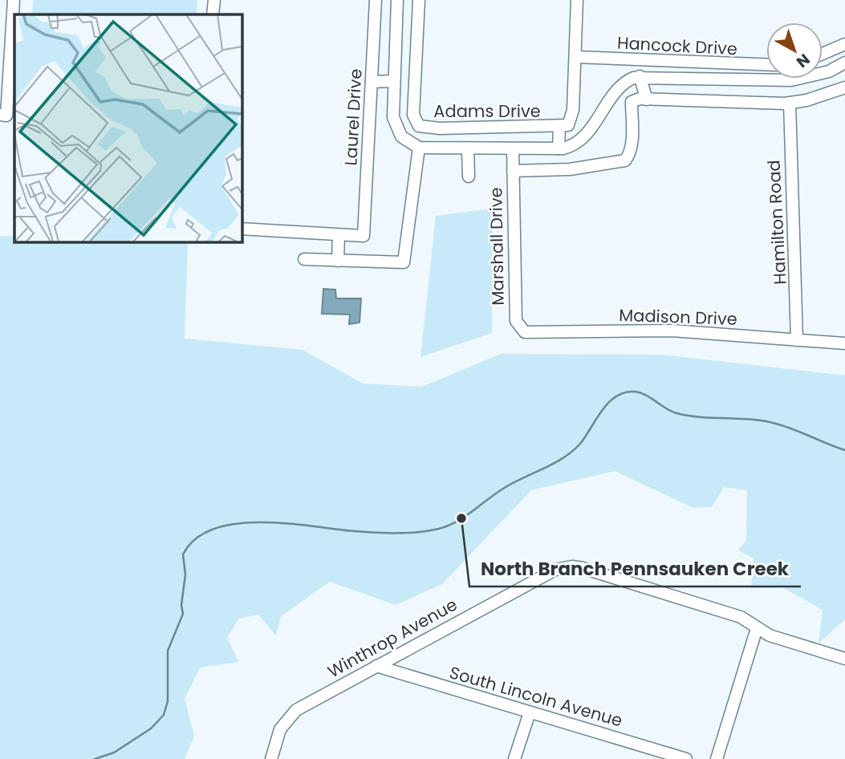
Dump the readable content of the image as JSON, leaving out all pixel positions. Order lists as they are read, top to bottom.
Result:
{
  "streets": {
    "street": [
      "Hancock Drive",
      "Adams Drive",
      "Laurel Drive",
      "Hamilton Road",
      "Marshall Drive",
      "Madison Drive",
      "Winthrop Avenue",
      "South Lincoln Avenue"
    ]
  },
  "crossings": [
    ["Hamilton Road", "Madison Drive"],
    ["Marshall Drive", "Madison Drive"],
    ["Winthrop Avenue", "South Lincoln Avenue"]
  ],
  "places": ["North Branch Pennsauken Creek"],
  "north": "bottom right"
}
